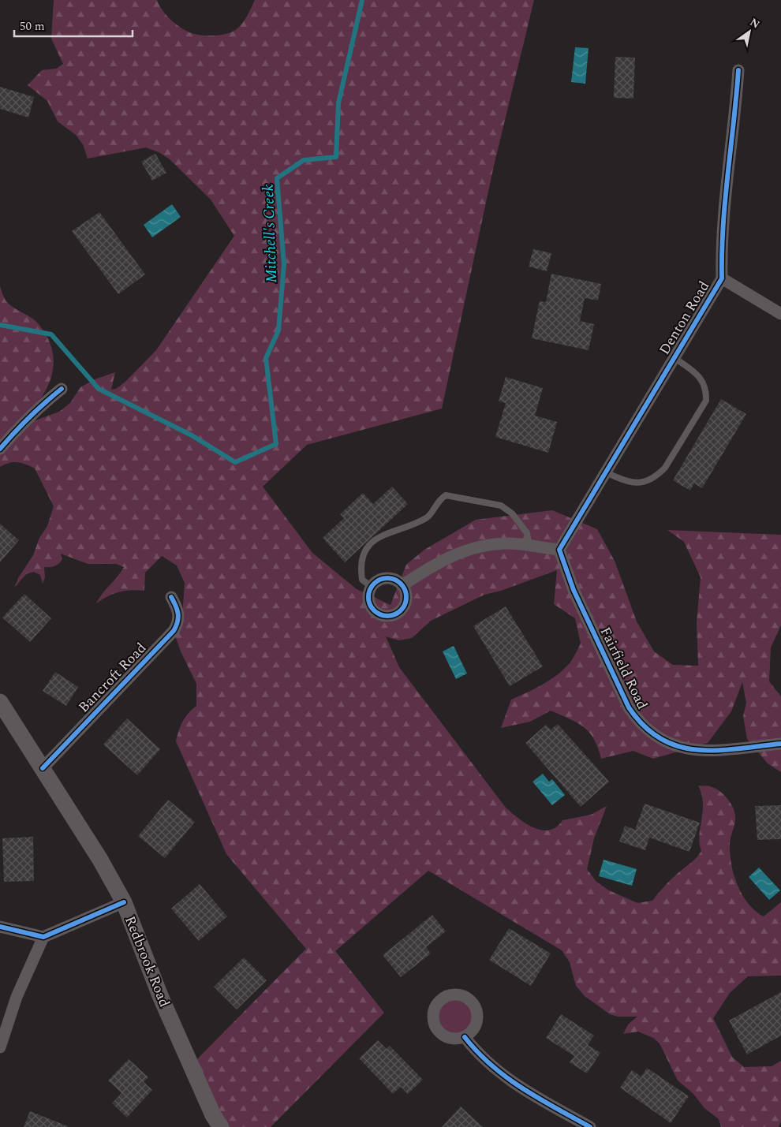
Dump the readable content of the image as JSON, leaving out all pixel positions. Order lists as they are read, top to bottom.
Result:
{
  "streets": {
    "main road": ["Redbrook Road"],
    "street": ["Denton Road", "Fairfield Road", "Bancroft Road"]
  },
  "crossings": [
    ["Denton Road", "Fairfield Road"],
    ["Bancroft Road", "Redbrook Road"]
  ],
  "water": ["Mitchell's Creek"],
  "scale_bar": "50 m",
  "north": "top right"
}
